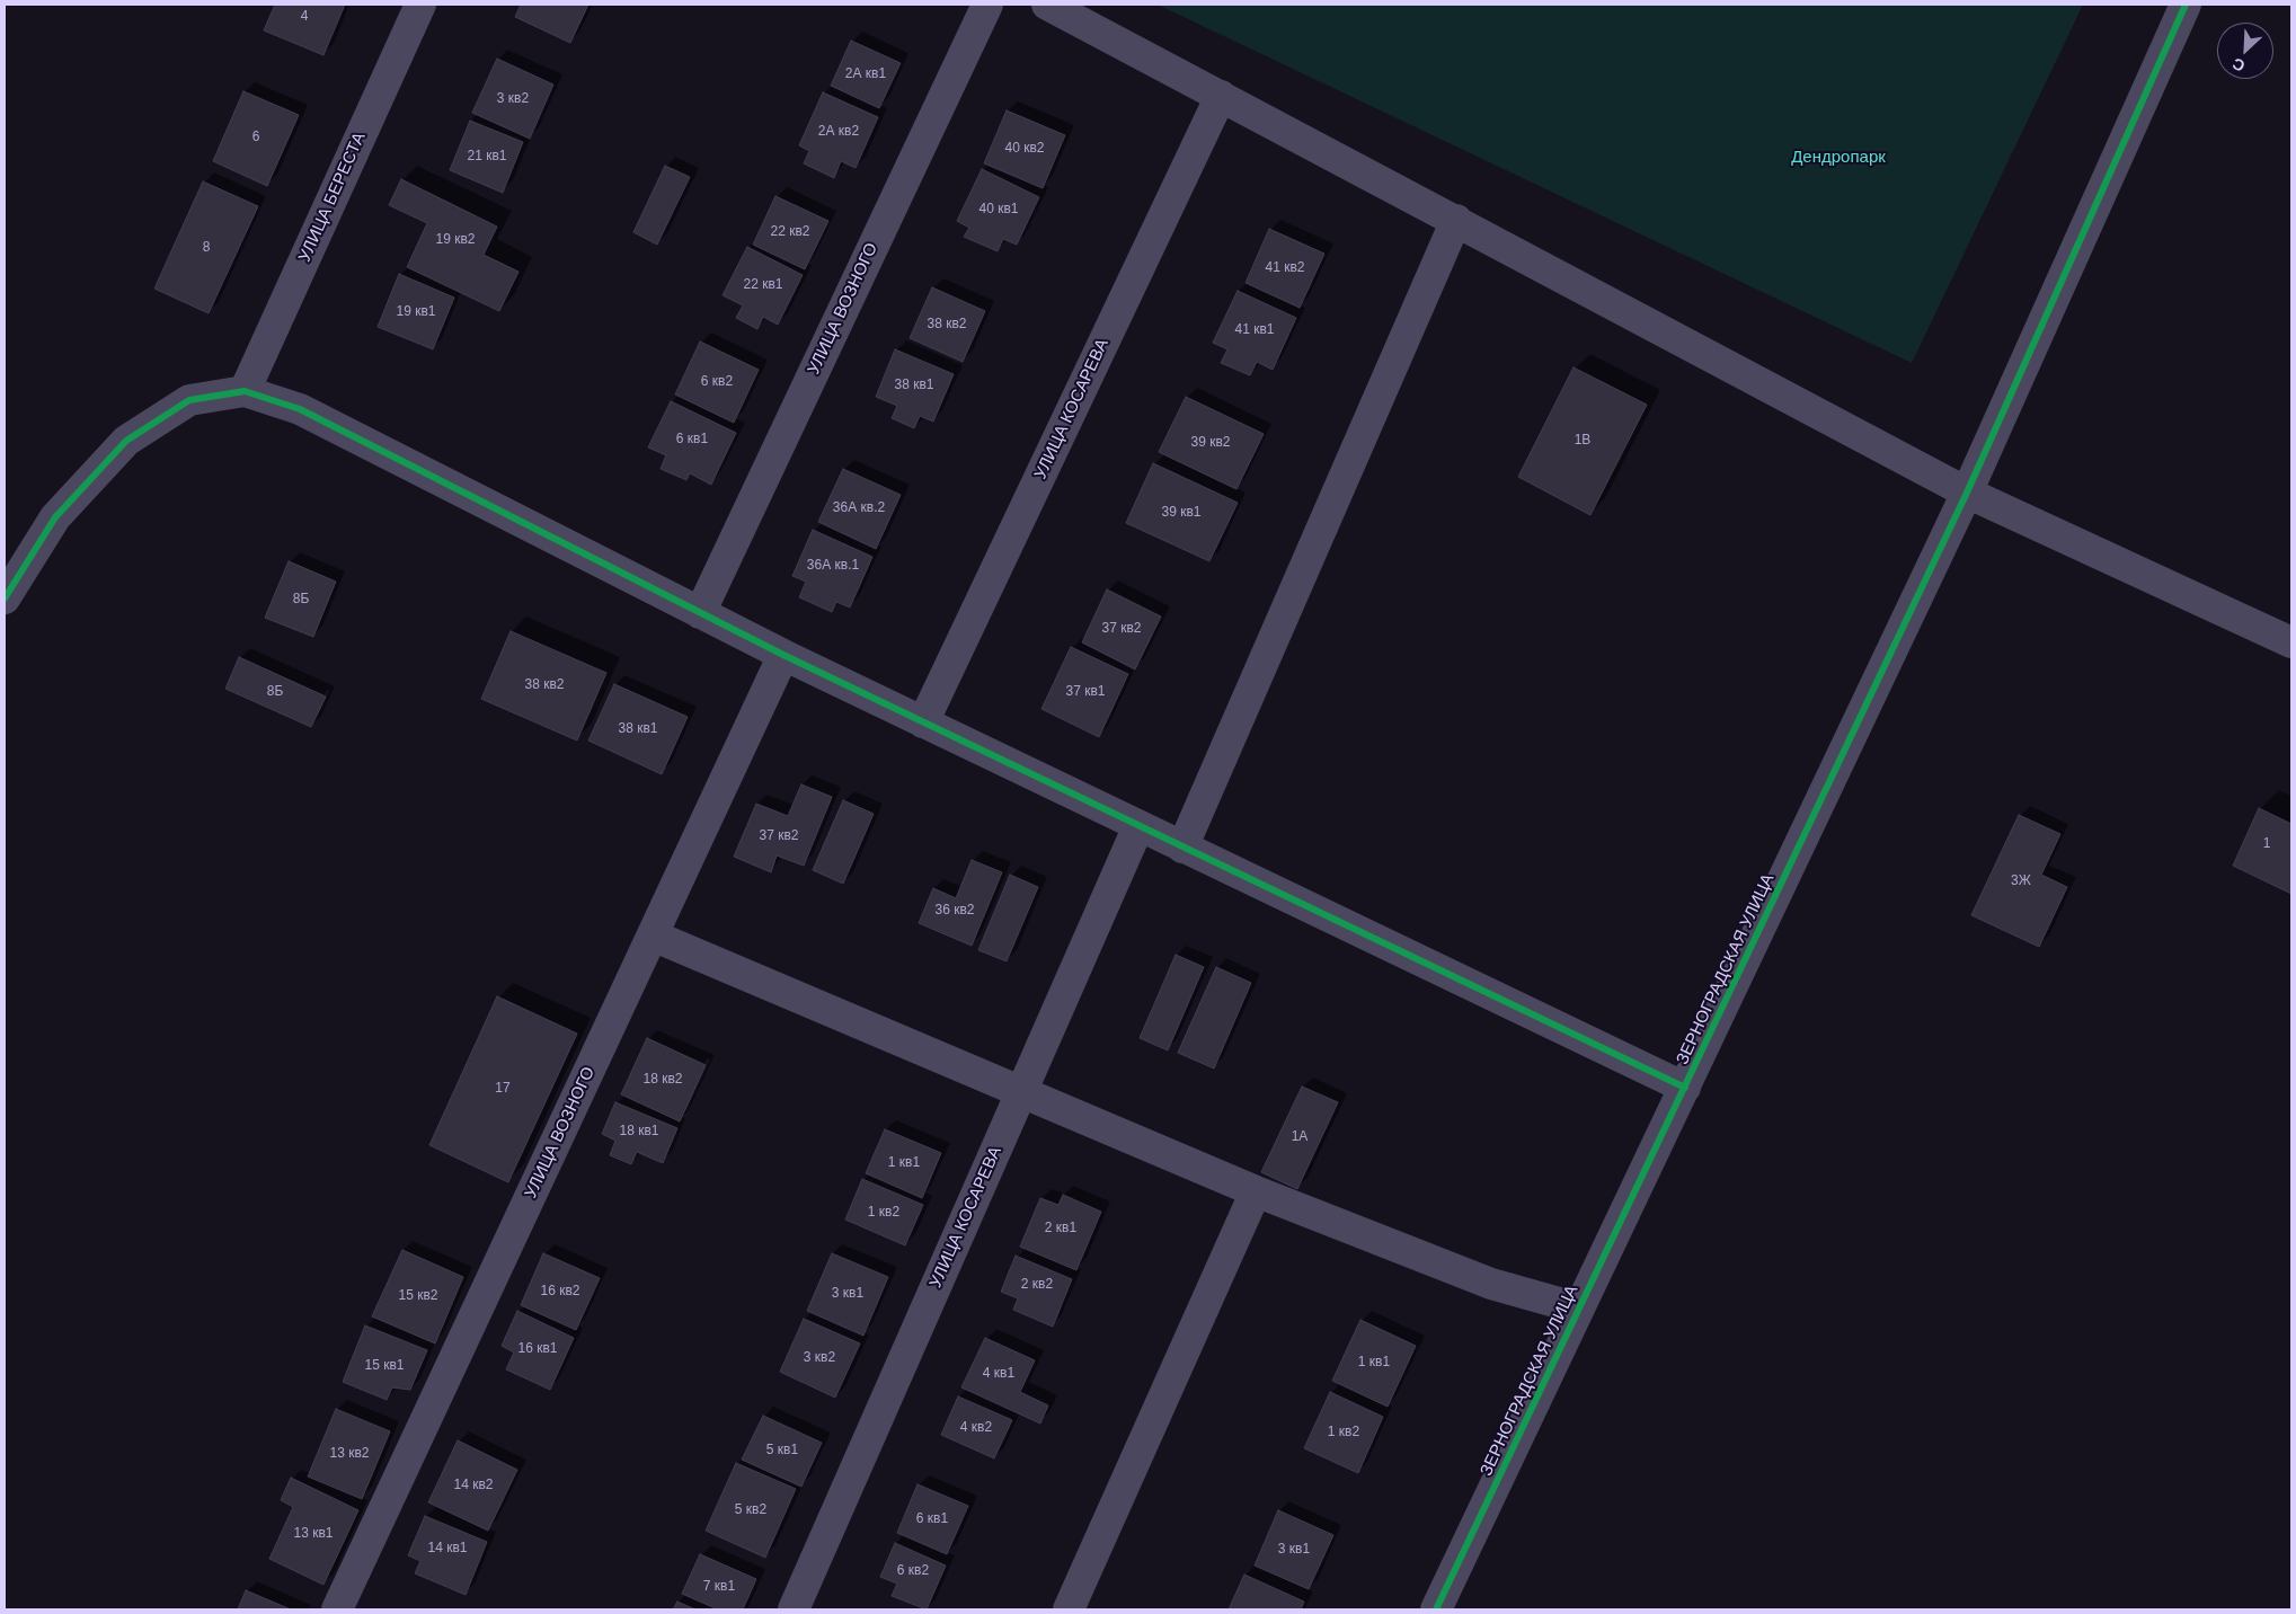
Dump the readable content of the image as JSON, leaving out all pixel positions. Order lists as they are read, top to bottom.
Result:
{
  "streets": {
    "street": [
      "УЛИЦА БЕРЕСТА",
      "УЛИЦА ВОЗНОГО",
      "УЛИЦА КОСАРЕВА",
      "ЗЕРНОГРАДСКАЯ УЛИЦА"
    ]
  },
  "parks": ["Дендропарк"],
  "house_numbers": [
    "4",
    "2А кв1",
    "3 кв2",
    "2А кв2",
    "6",
    "40 кв2",
    "21 кв1",
    "40 кв1",
    "22 кв2",
    "19 кв2",
    "8",
    "41 кв2",
    "22 кв1",
    "19 кв1",
    "38 кв2",
    "41 кв1",
    "6 кв2",
    "38 кв1",
    "6 кв1",
    "1В",
    "39 кв2",
    "36А кв.2",
    "39 кв1",
    "36А кв.1",
    "8Б",
    "37 кв2",
    "38 кв2",
    "8Б",
    "37 кв1",
    "38 кв1",
    "37 кв2",
    "1",
    "3Ж",
    "36 кв2",
    "18 кв2",
    "17",
    "18 кв1",
    "1А",
    "1 кв1",
    "1 кв2",
    "2 кв1",
    "2 кв2",
    "16 кв2",
    "3 кв1",
    "15 кв2",
    "16 кв1",
    "3 кв2",
    "1 кв1",
    "15 кв1",
    "4 кв1",
    "4 кв2",
    "1 кв2",
    "5 кв1",
    "13 кв2",
    "14 кв2",
    "5 кв2",
    "6 кв1",
    "13 кв1",
    "14 кв1",
    "3 кв1",
    "6 кв2",
    "7 кв1"
  ],
  "north": "bottom left"
}
